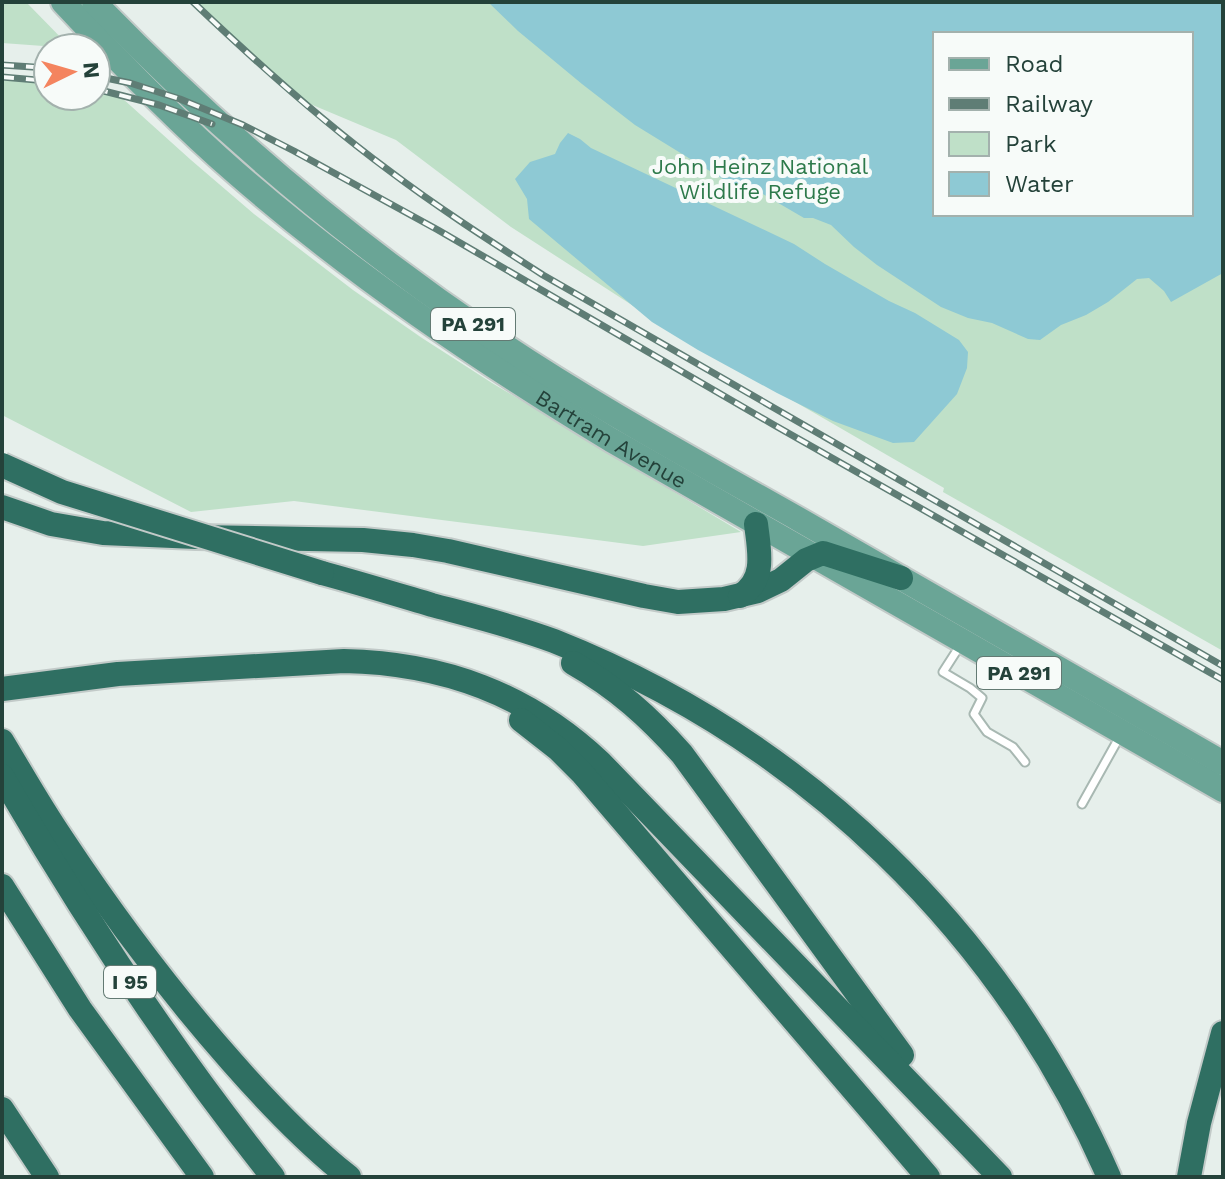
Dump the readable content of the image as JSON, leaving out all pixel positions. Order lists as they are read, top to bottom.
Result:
{
  "streets": {
    "highway": ["I 95"],
    "main road": ["PA 291", "Bartram Avenue"]
  },
  "parks": ["John Heinz National Wildlife Refuge"],
  "legend": [
    "Road",
    "Railway",
    "Park",
    "Water"
  ],
  "north": "right"
}
